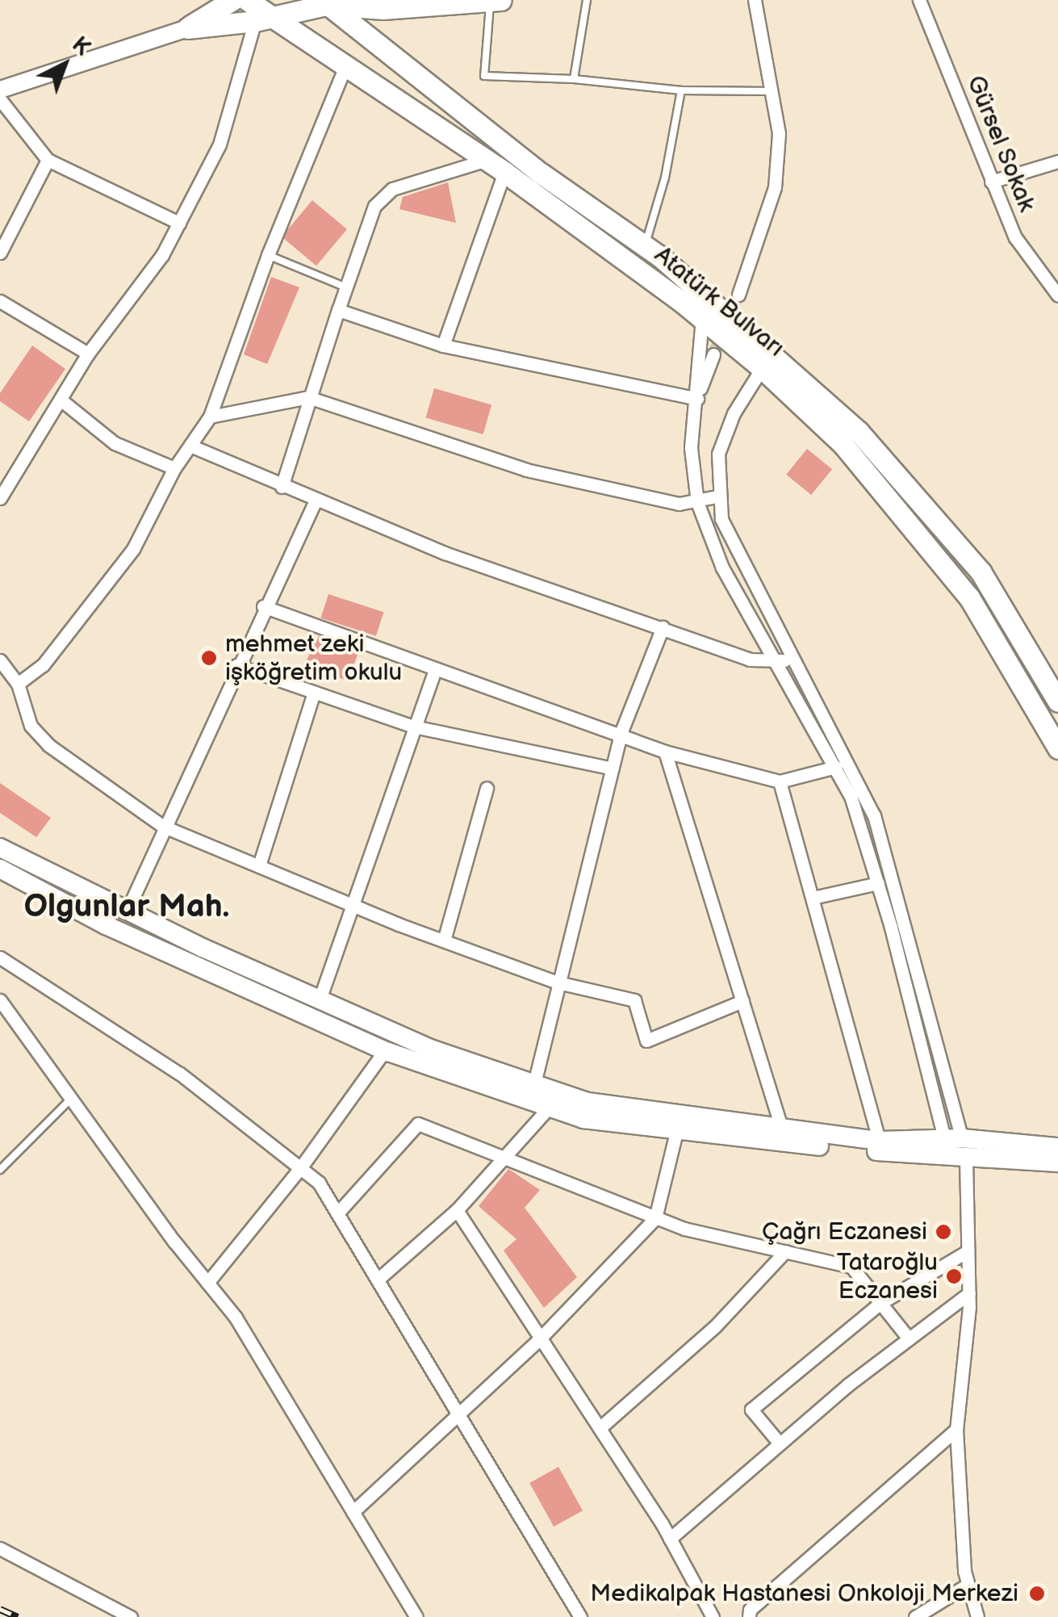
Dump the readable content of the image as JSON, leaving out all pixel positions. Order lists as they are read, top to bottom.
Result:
{
  "streets": {
    "main road": ["Atatürk Bulvarı"],
    "street": ["Gürsel Sokak"]
  },
  "districts": ["Olgunlar Mah."],
  "places": [
    "mehmet zeki işköğretim okulu",
    "Çağrı Eczanesi",
    "Tataroğlu Eczanesi",
    "Medikalpak Hastanesi Onkoloji Merkezi"
  ],
  "north": "top right"
}
